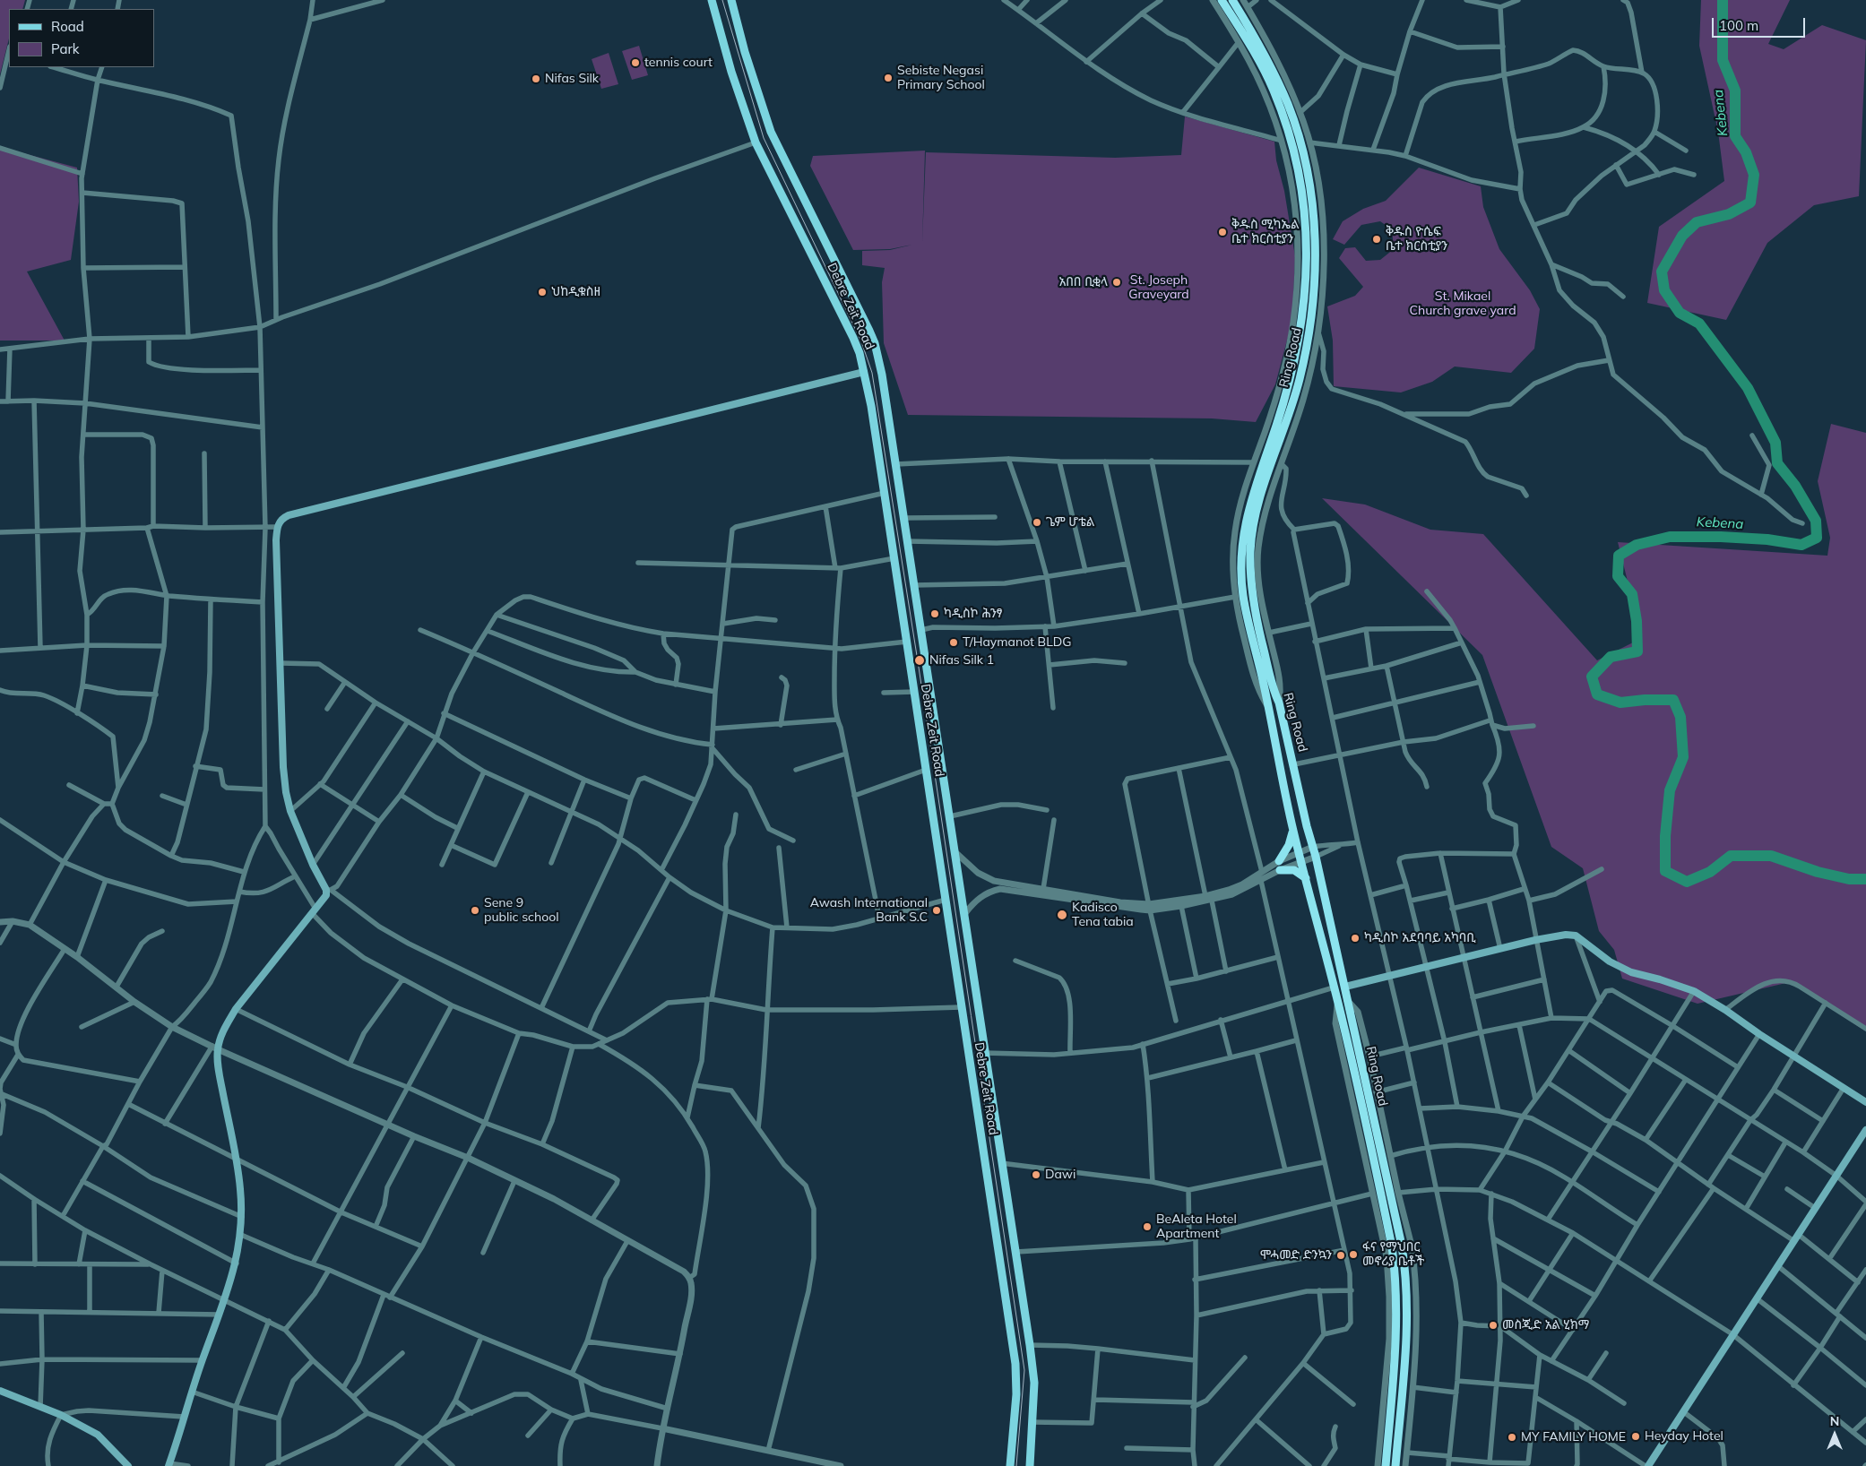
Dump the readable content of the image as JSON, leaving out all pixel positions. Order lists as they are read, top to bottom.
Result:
{
  "streets": {
    "highway": ["Ring Road"],
    "main road": ["Debre Zeit Road"]
  },
  "water": ["Kebena"],
  "parks": ["St. Joseph Graveyard", "St. Mikael Church grave yard"],
  "places": [
    "tennis court",
    "Sebiste Negasi Primary School",
    "Nifas Silk",
    "ቅዱስ ሚካኤል ቤተ ክርስቲያን",
    "ቅዱስ ዮሴፍ ቤተ ክርስቲያን",
    "አበበ ቢቂላ",
    "ህከዲቁስዘ",
    "ጌም ሆቴል",
    "ካዲስኮ ሕንፃ",
    "T/Haymanot BLDG",
    "Nifas Silk 1",
    "Sene 9 public school",
    "Awash International Bank S.C",
    "Kadisco Tena tabia",
    "ካዲስኮ አደባባይ አካባቢ",
    "Dawi",
    "BeAleta Hotel Apartment",
    "ፋና የማህበር መኖሪያ ቤቶች",
    "ሞሓመድ ድንኳን",
    "መስጂድ አል ሂክማ",
    "Heyday Hotel",
    "MY FAMILY HOME"
  ],
  "legend": ["Road", "Park"],
  "scale_bar": "100 m",
  "north": "top"
}
